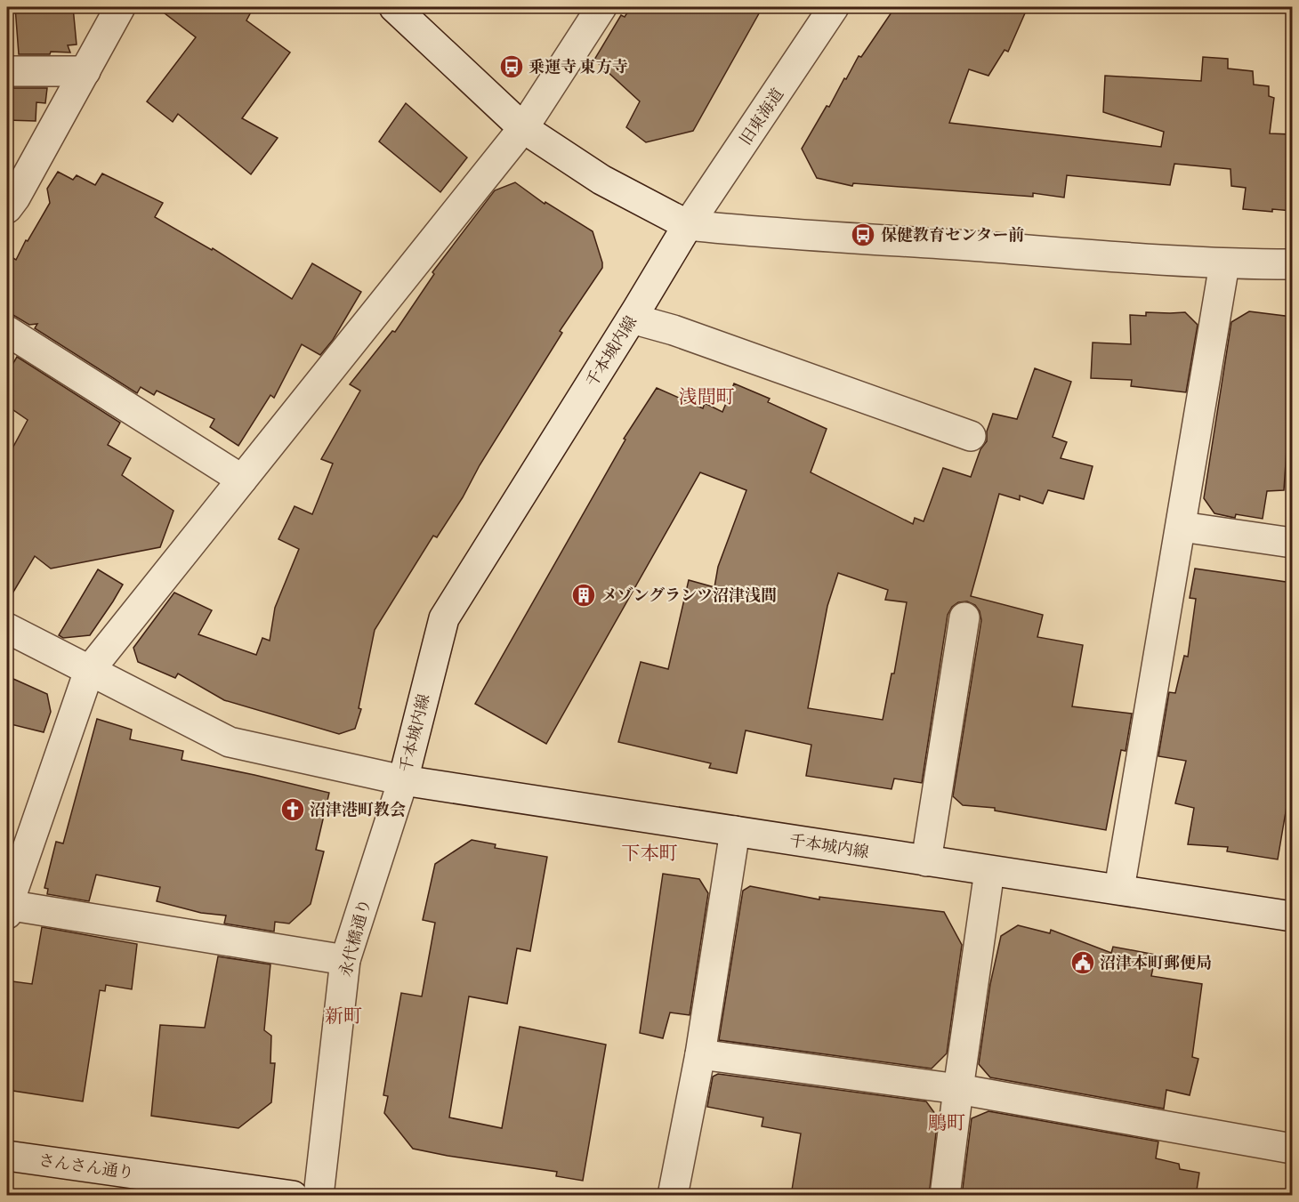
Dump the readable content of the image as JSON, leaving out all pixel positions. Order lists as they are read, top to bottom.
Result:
{
  "streets": {
    "street": [
      "旧東海道",
      "千本城内線",
      "永代橋通り",
      "さんさん通り"
    ]
  },
  "crossings": [
    ["旧東海道", "千本城内線"],
    ["千本城内線", "永代橋通り"]
  ],
  "districts": [
    "浅間町",
    "下本町",
    "新町",
    "鵰町"
  ],
  "places": {
    "bus stop": ["乗運寺 東方寺", "保健教育センター前"],
    "building": ["メゾングランツ沼津浅間"],
    "church": ["沼津港町教会"],
    "public building": ["沼津本町郵便局"]
  }
}
